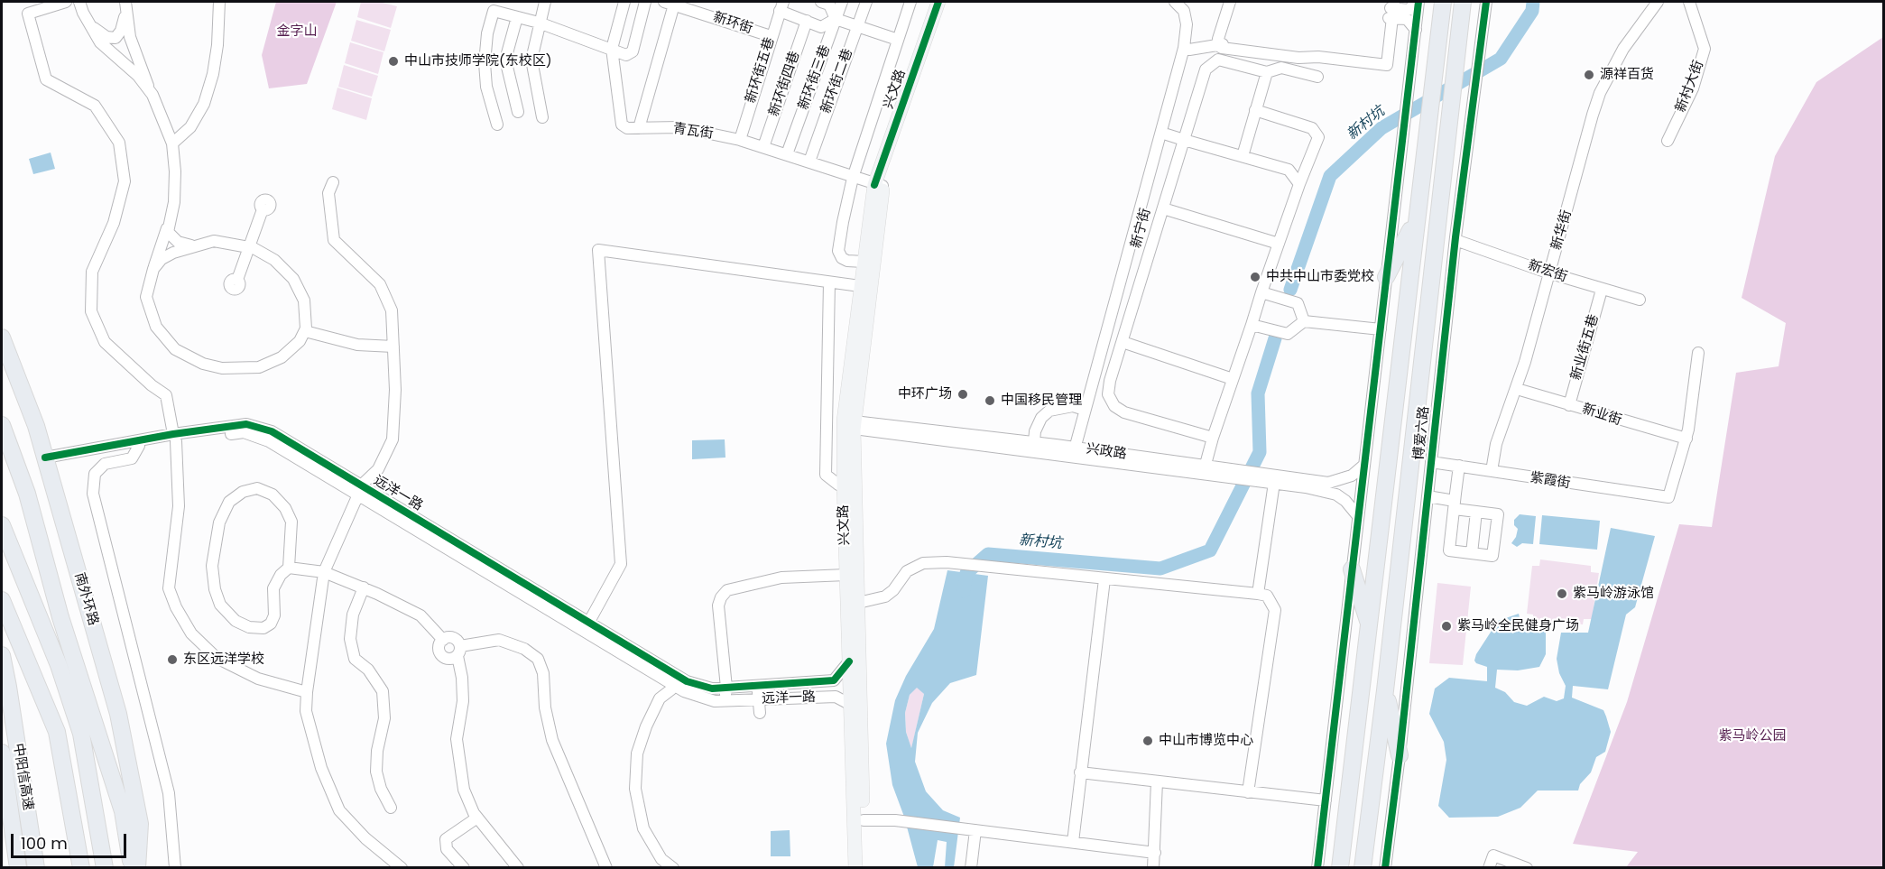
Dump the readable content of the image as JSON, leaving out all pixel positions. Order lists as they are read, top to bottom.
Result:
{
  "streets": {
    "highway": ["博爱六路", "南外环路", "中阳信高速"],
    "main road": ["兴文路"],
    "street": [
      "新环街",
      "新环街五巷",
      "新环街三巷",
      "新环街二巷",
      "新环街四巷",
      "新村大街",
      "青瓦街",
      "新宁街",
      "新华街",
      "新宏街",
      "新业街五巷",
      "新业街",
      "兴政路",
      "紫霞街",
      "远洋一路"
    ]
  },
  "crossings": [
    ["新环街", "新环街五巷"],
    ["新环街五巷", "青瓦街"],
    ["新环街三巷", "青瓦街"],
    ["新环街二巷", "青瓦街"],
    ["新环街四巷", "青瓦街"],
    ["兴文路", "青瓦街"],
    ["兴文路", "兴政路"],
    ["兴文路", "远洋一路"],
    ["新宁街", "兴政路"],
    ["新华街", "新宏街"],
    ["新华街", "新业街"],
    ["新华街", "紫霞街"],
    ["新宏街", "新业街五巷"],
    ["新宏街", "博爱六路"],
    ["新业街五巷", "新业街"],
    ["新业街", "紫霞街"],
    ["博爱六路", "紫霞街"],
    ["远洋一路", "南外环路"]
  ],
  "water": ["新村坑"],
  "parks": ["金字山", "紫马岭公园"],
  "places": [
    "中山市技师学院(东校区)",
    "源祥百货",
    "中共中山市委党校",
    "中环广场",
    "中国移民管理",
    "紫马岭游泳馆",
    "紫马岭全民健身广场",
    "东区远洋学校",
    "中山市博览中心"
  ],
  "scale_bar": "100 m"
}
